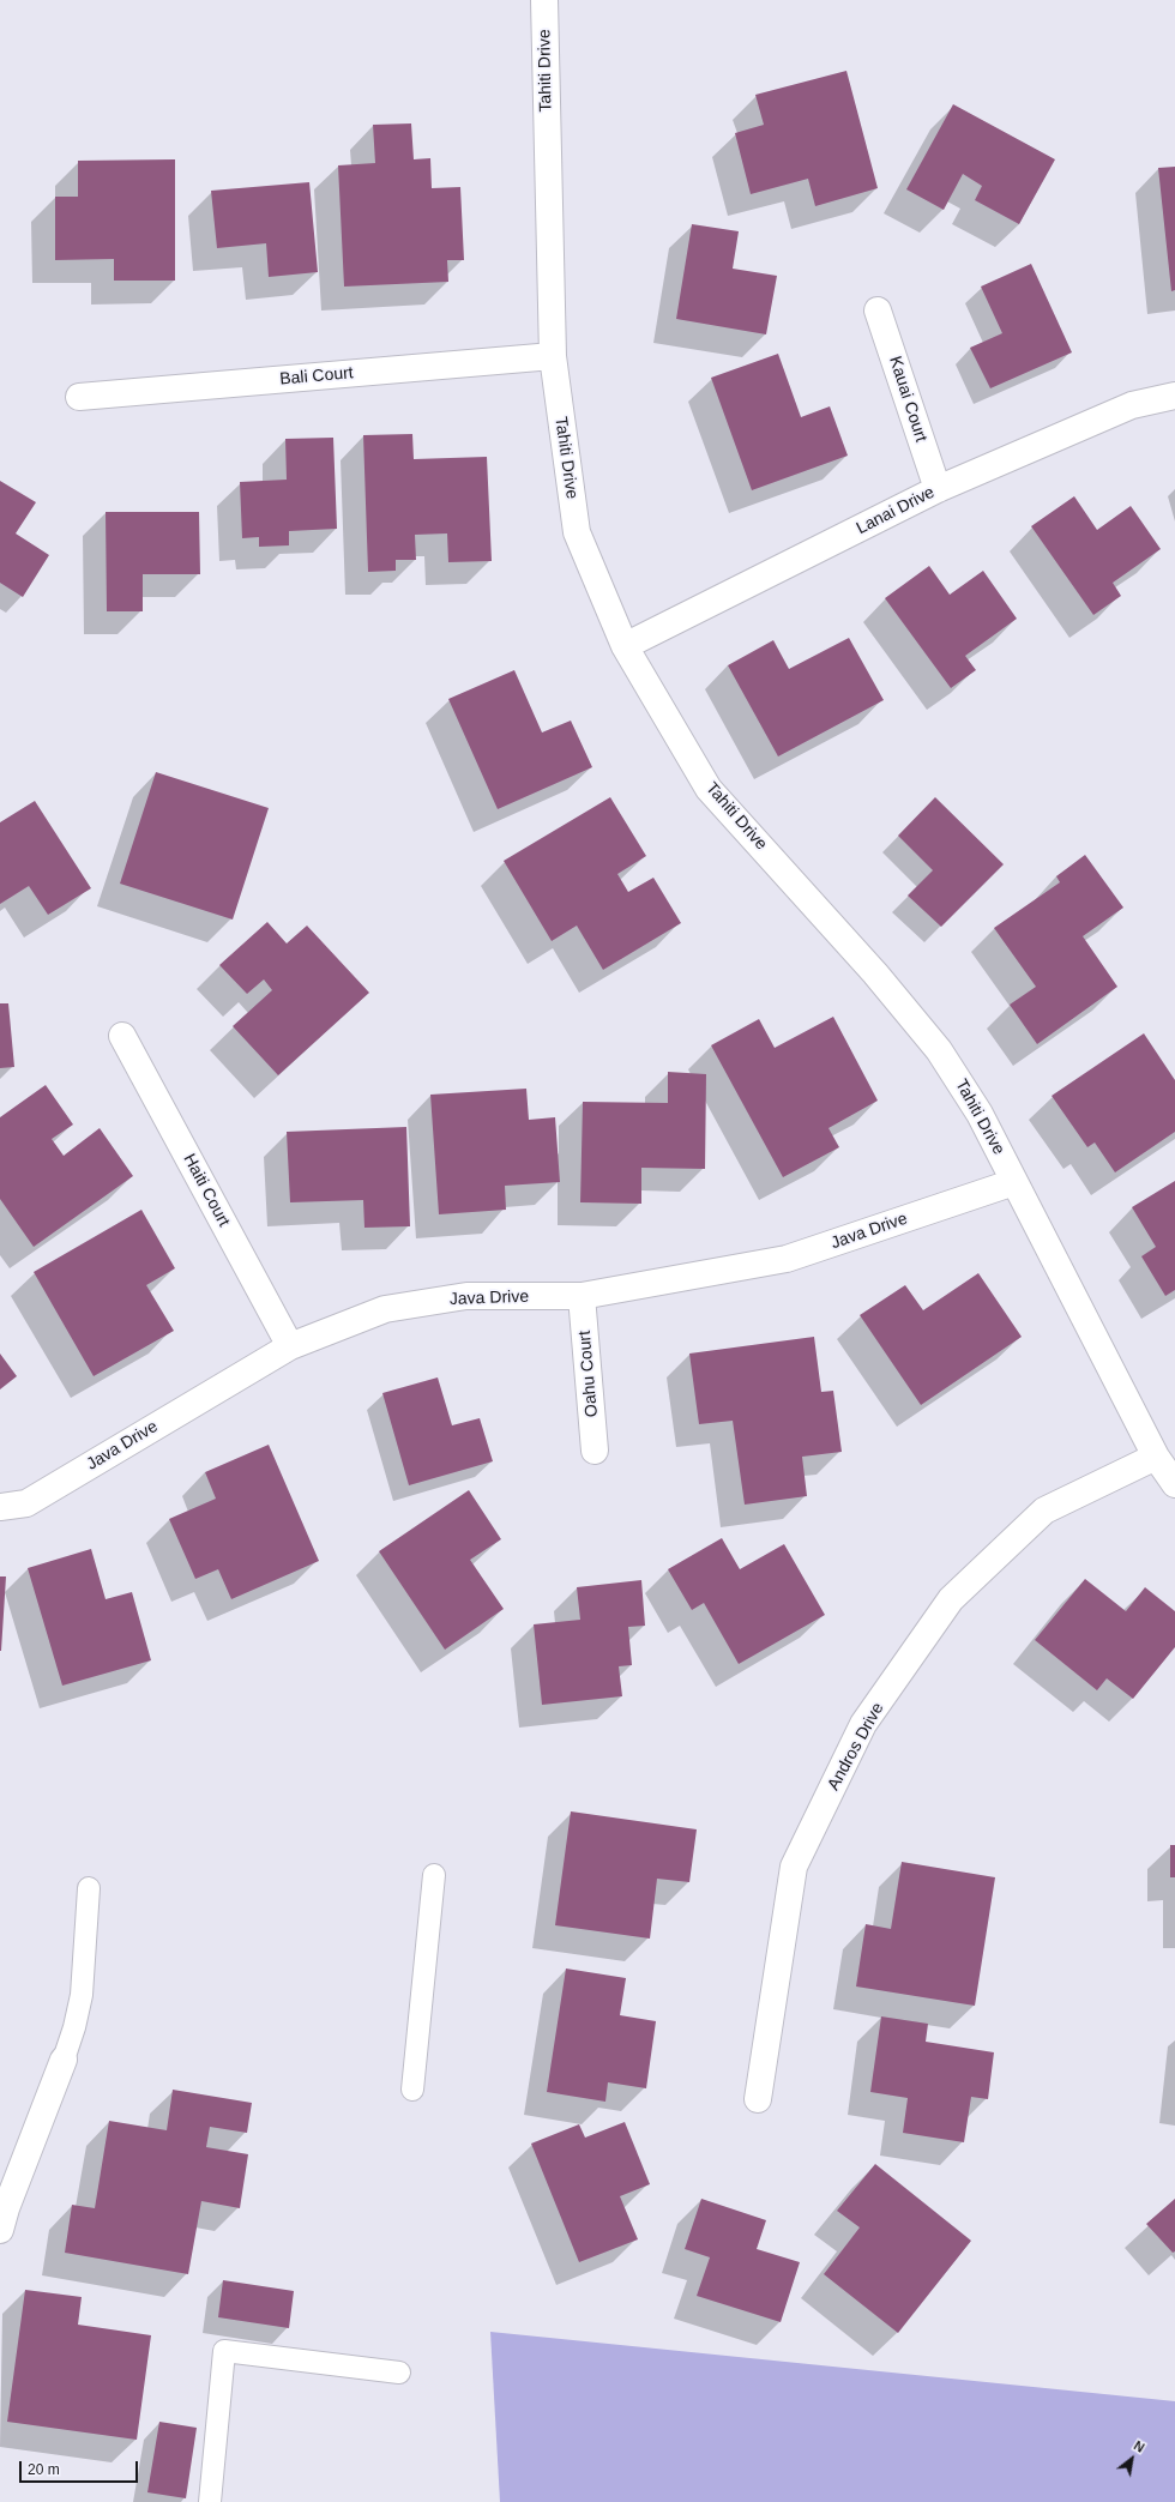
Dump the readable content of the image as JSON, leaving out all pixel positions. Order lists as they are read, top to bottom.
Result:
{
  "streets": {
    "street": [
      "Tahiti Drive",
      "Bali Court",
      "Kauai Court",
      "Lanai Drive",
      "Haiti Court",
      "Java Drive",
      "Oahu Court",
      "Andros Drive"
    ]
  },
  "crossings": [
    ["Tahiti Drive", "Bali Court"],
    ["Tahiti Drive", "Lanai Drive"],
    ["Tahiti Drive", "Java Drive"],
    ["Tahiti Drive", "Andros Drive"],
    ["Kauai Court", "Lanai Drive"],
    ["Haiti Court", "Java Drive"],
    ["Java Drive", "Oahu Court"]
  ],
  "scale_bar": "20 m",
  "north": "top right"
}
